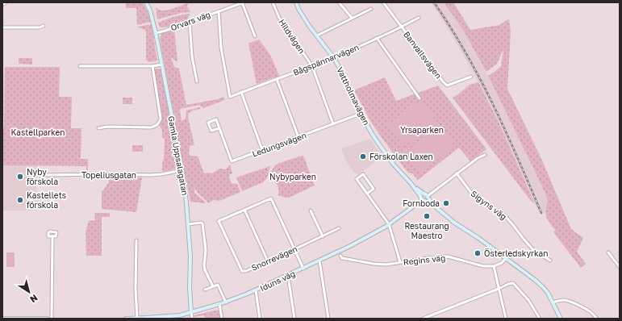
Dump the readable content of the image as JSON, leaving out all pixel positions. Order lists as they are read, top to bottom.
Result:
{
  "streets": {
    "street": [
      "Orvars väg",
      "Hildvägen",
      "Banvallsvägen",
      "Bågspännarvägen",
      "Vattholmavägen",
      "Ledungsvägen",
      "Gamla Uppsalagatan",
      "Topeliusgatan",
      "Sigyns väg",
      "Snorrevägen",
      "Regins väg",
      "Iduns väg"
    ]
  },
  "crossings": [
    ["Orvars väg", "Bågspännarvägen"],
    ["Orvars väg", "Gamla Uppsalagatan"],
    ["Hildvägen", "Bågspännarvägen"],
    ["Hildvägen", "Ledungsvägen"],
    ["Banvallsvägen", "Bågspännarvägen"],
    ["Bågspännarvägen", "Vattholmavägen"],
    ["Vattholmavägen", "Ledungsvägen"],
    ["Vattholmavägen", "Iduns väg"],
    ["Gamla Uppsalagatan", "Topeliusgatan"],
    ["Gamla Uppsalagatan", "Iduns väg"]
  ],
  "parks": ["Yrsaparken", "Kastellparken", "Nybyparken"],
  "places": [
    "Förskolan Laxen",
    "Nyby förskola",
    "Kastellets förskola",
    "Fornboda",
    "Restaurang Maestro",
    "Österledskyrkan"
  ],
  "north": "bottom right"
}
